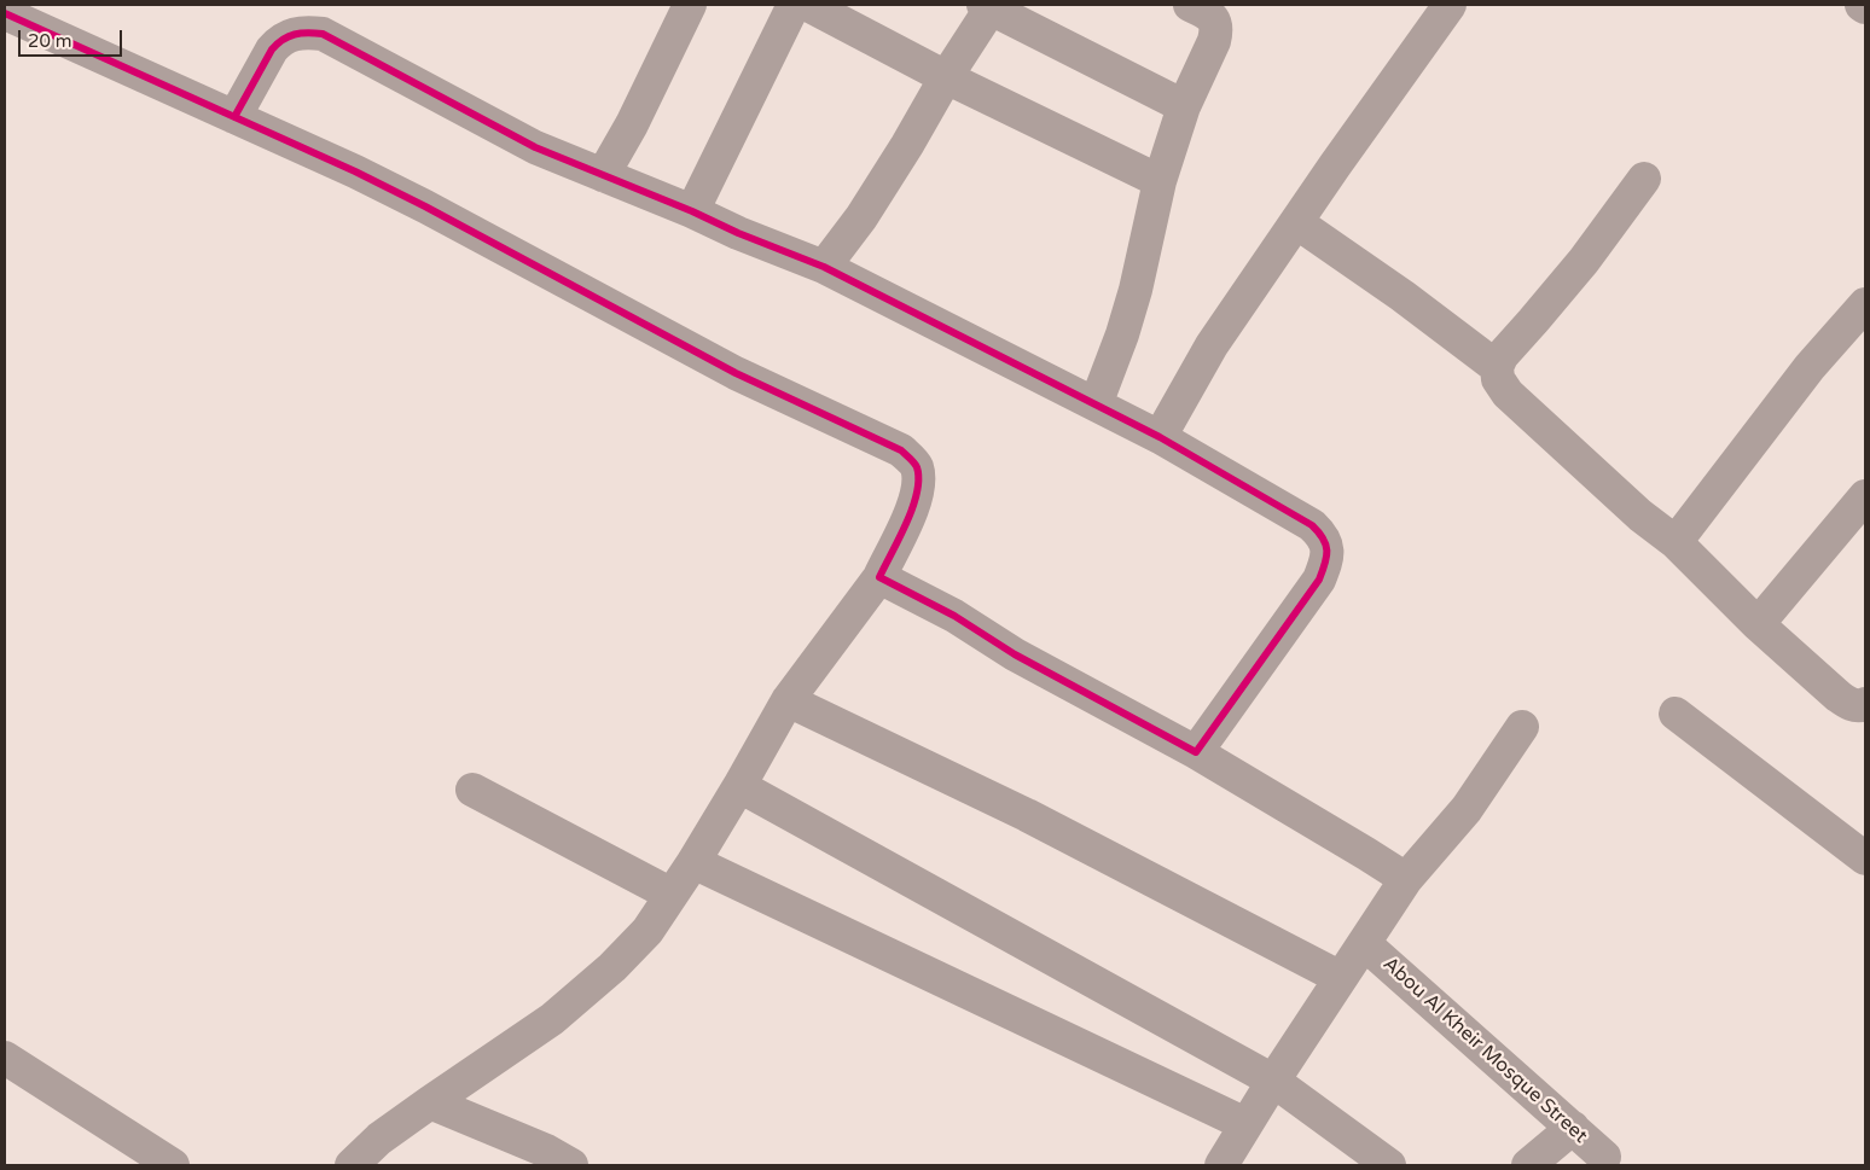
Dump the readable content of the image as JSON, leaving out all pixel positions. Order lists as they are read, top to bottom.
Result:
{
  "streets": {
    "street": ["Abou Al Kheir Mosque Street"]
  },
  "scale_bar": "20 m"
}
